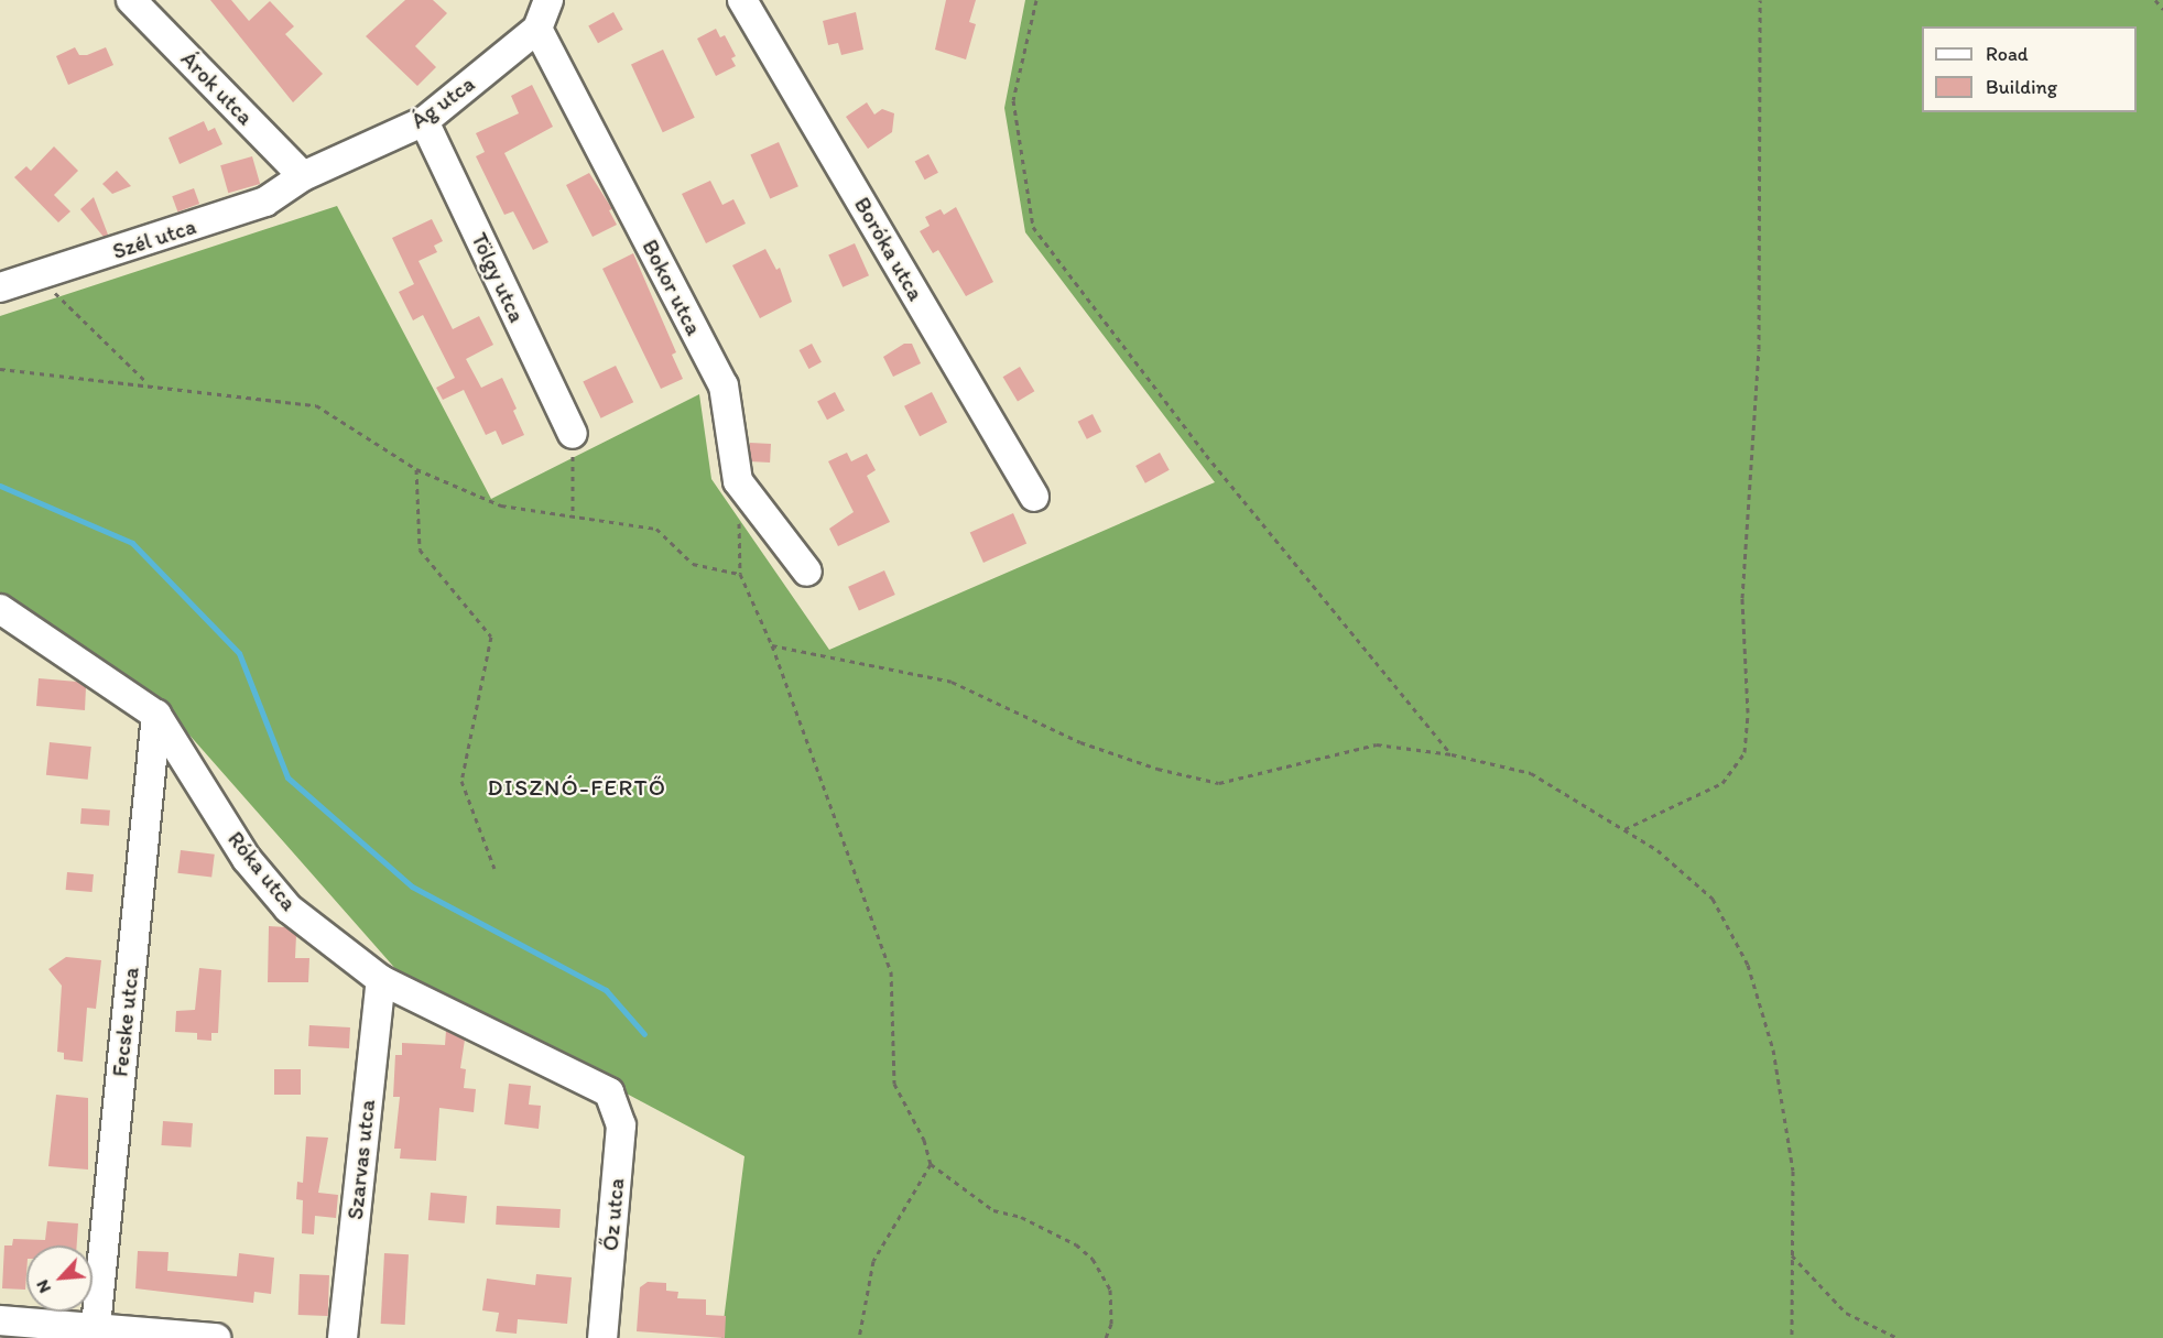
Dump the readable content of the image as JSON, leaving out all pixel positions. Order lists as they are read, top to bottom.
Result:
{
  "streets": {
    "street": [
      "Árok utca",
      "Ág utca",
      "Szél utca",
      "Boróka utca",
      "Tölgy utca",
      "Bokor utca",
      "Róka utca",
      "Fecske utca",
      "Szarvas utca",
      "Őz utca"
    ]
  },
  "crossings": [
    ["Árok utca", "Ág utca"],
    ["Árok utca", "Szél utca"],
    ["Ág utca", "Szél utca"],
    ["Ág utca", "Tölgy utca"],
    ["Ág utca", "Bokor utca"],
    ["Róka utca", "Fecske utca"],
    ["Róka utca", "Szarvas utca"],
    ["Róka utca", "Őz utca"]
  ],
  "districts": ["DISZNÓ-FERTŐ"],
  "legend": ["Road", "Building"],
  "north": "bottom left"
}
